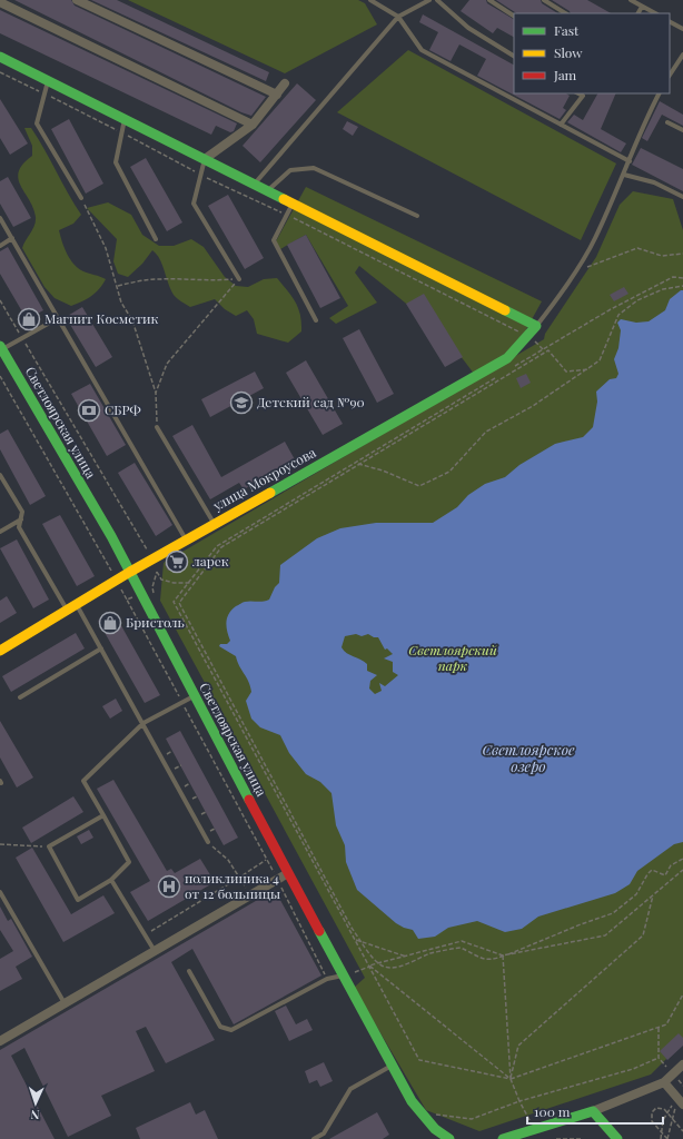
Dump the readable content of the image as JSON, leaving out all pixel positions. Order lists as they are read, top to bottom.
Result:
{
  "streets": {
    "street": ["Светлоярская улица", "улица Мокроусова"]
  },
  "crossings": [
    ["Светлоярская улица", "улица Мокроусова"]
  ],
  "water": ["Светлоярское озеро"],
  "parks": ["Светлоярский парк"],
  "places": {
    "shop": ["Магнит Косметик", "Бристоль"],
    "school or university": ["Детский сад №90"],
    "bank": ["СБРФ"],
    "supermarket": ["ларек"],
    "hospital": ["поликлиника 4 от 12 больницы"]
  },
  "legend": ["Fast", "Slow", "Jam"],
  "scale_bar": "100 m",
  "north": "bottom"
}
